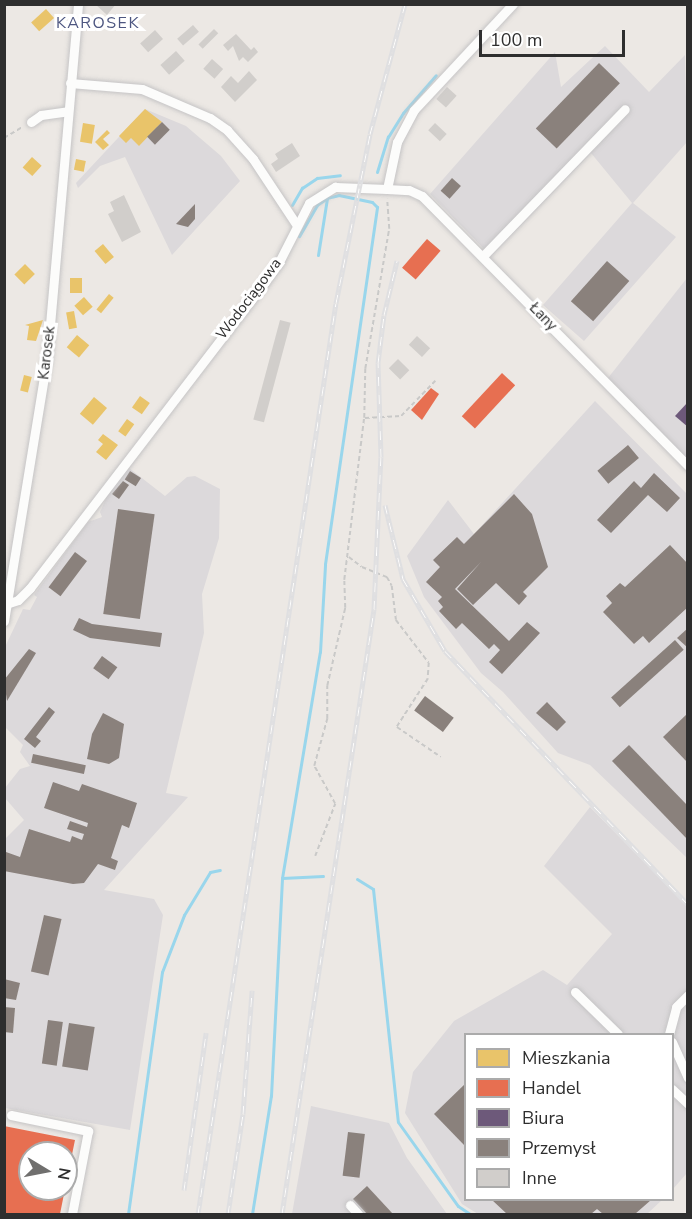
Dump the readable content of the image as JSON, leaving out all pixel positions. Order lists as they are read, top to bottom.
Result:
{
  "streets": {
    "street": ["Wodociągowa", "Łany", "Karosek"]
  },
  "crossings": [
    ["Wodociągowa", "Łany"],
    ["Wodociągowa", "Karosek"]
  ],
  "districts": ["KAROSEK"],
  "legend": [
    "Mieszkania",
    "Handel",
    "Biura",
    "Przemysł",
    "Inne"
  ],
  "scale_bar": "100 m",
  "north": "right"
}
